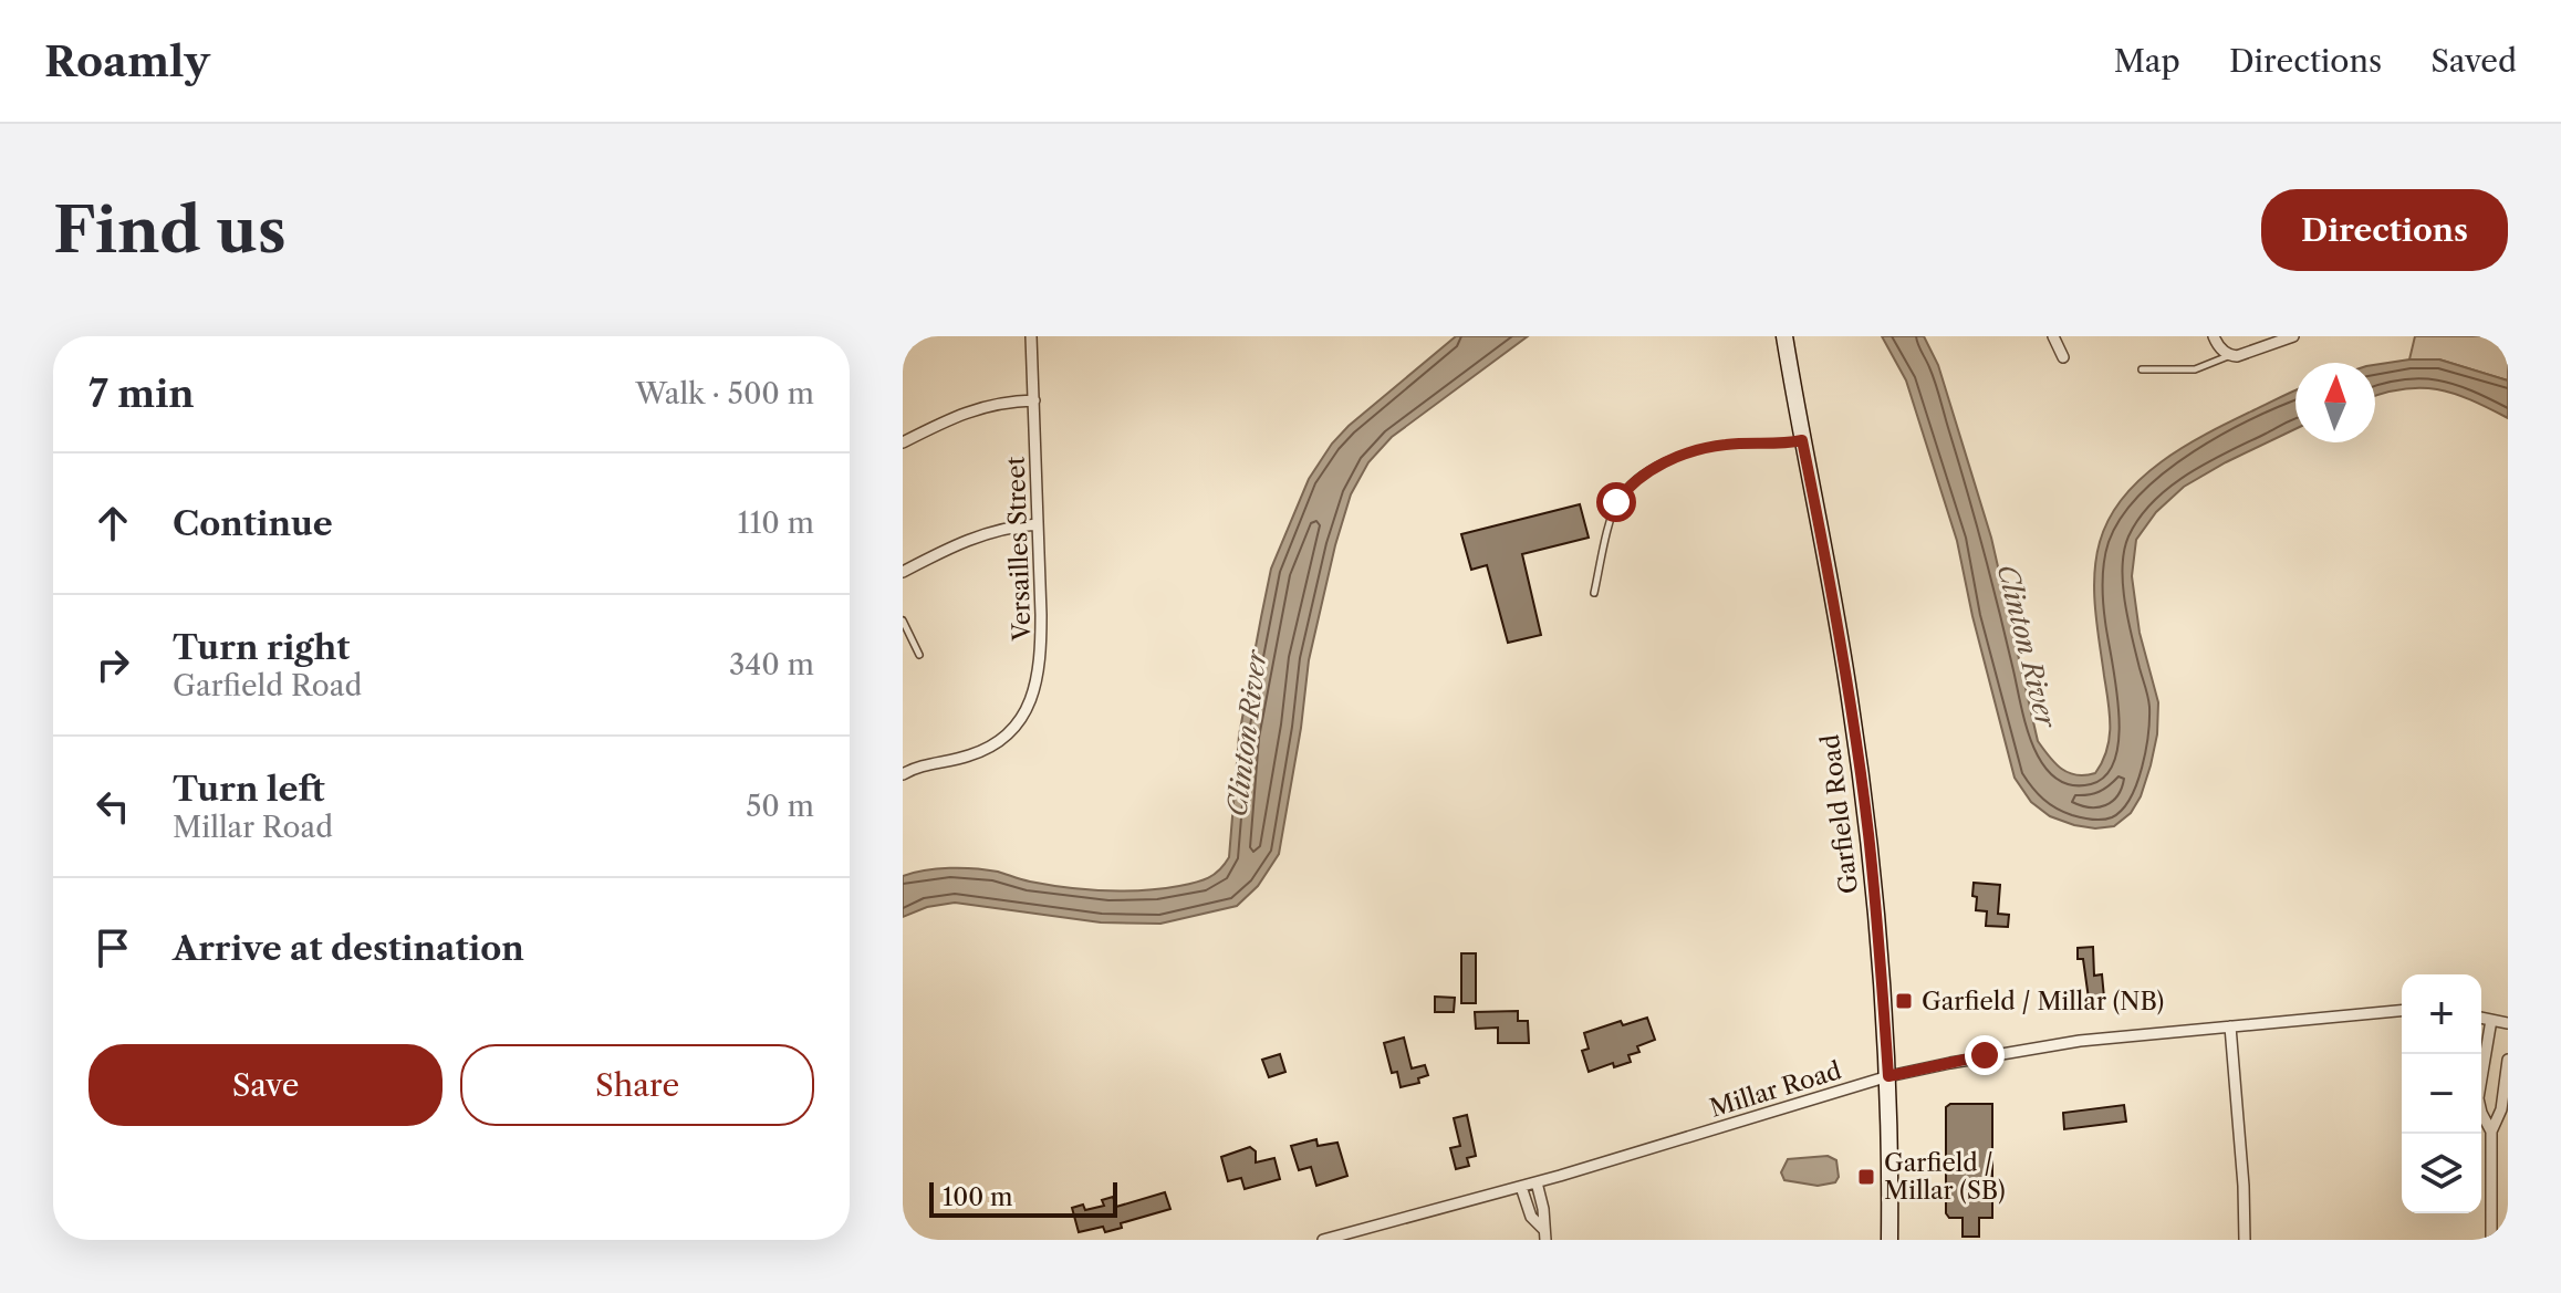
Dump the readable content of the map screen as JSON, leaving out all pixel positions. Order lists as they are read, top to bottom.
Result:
{
  "streets": {
    "main road": ["Garfield Road"],
    "street": ["Versailles Street", "Millar Road"]
  },
  "crossings": [
    ["Garfield Road", "Millar Road"]
  ],
  "water": ["Clinton River"],
  "places": {
    "transit": ["Garfield / Millar (NB)", "Garfield / Millar (SB)"]
  },
  "scale_bar": "100 m",
  "north": "top",
  "page": {
    "header": "Roamly",
    "nav": ["Map", "Directions", "Saved"],
    "buttons": [
      "Directions",
      ["Save", "Share"]
    ],
    "title": "Find us",
    "heading": ["7 min", "Walk · 500 m"],
    "list": [
      ["Continue", "110 m"],
      ["Turn right", "Garfield Road", "340 m"],
      ["Turn left", "Millar Road", "50 m"],
      "Arrive at destination"
    ],
    "map_buttons": ["+", "−"],
    "scale": "100 m"
  }
}
